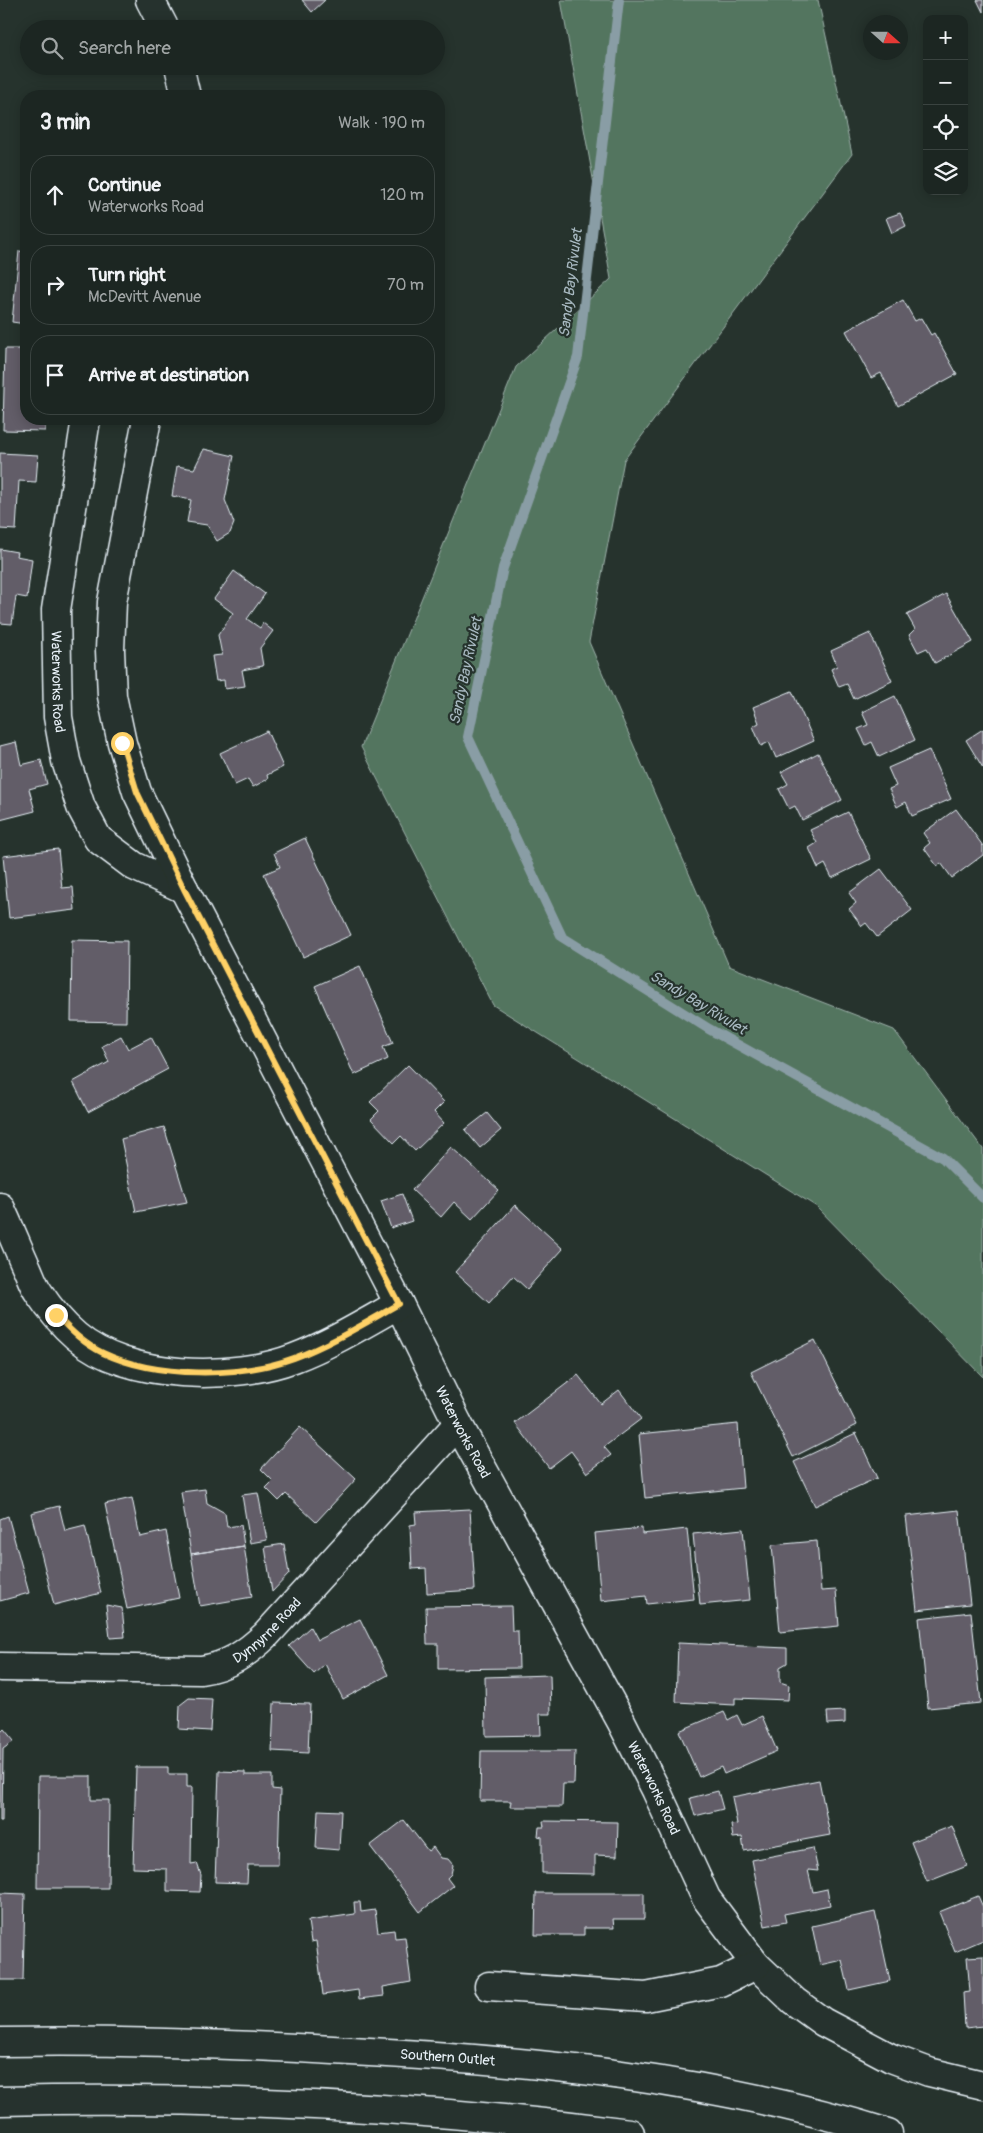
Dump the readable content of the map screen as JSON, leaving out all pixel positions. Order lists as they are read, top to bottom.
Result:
{
  "streets": {
    "main road": ["Waterworks Road", "Dynnyrne Road", "Southern Outlet"]
  },
  "crossings": [
    ["Waterworks Road", "Dynnyrne Road"]
  ],
  "water": ["Sandy Bay Rivulet"],
  "north": "right",
  "page": {
    "map_buttons": ["+", "−"],
    "search": "Search here",
    "heading": ["3 min", "Walk · 190 m"],
    "list": [
      ["Continue", "Waterworks Road", "120 m"],
      ["Turn right", "McDevitt Avenue", "70 m"],
      "Arrive at destination"
    ]
  }
}
